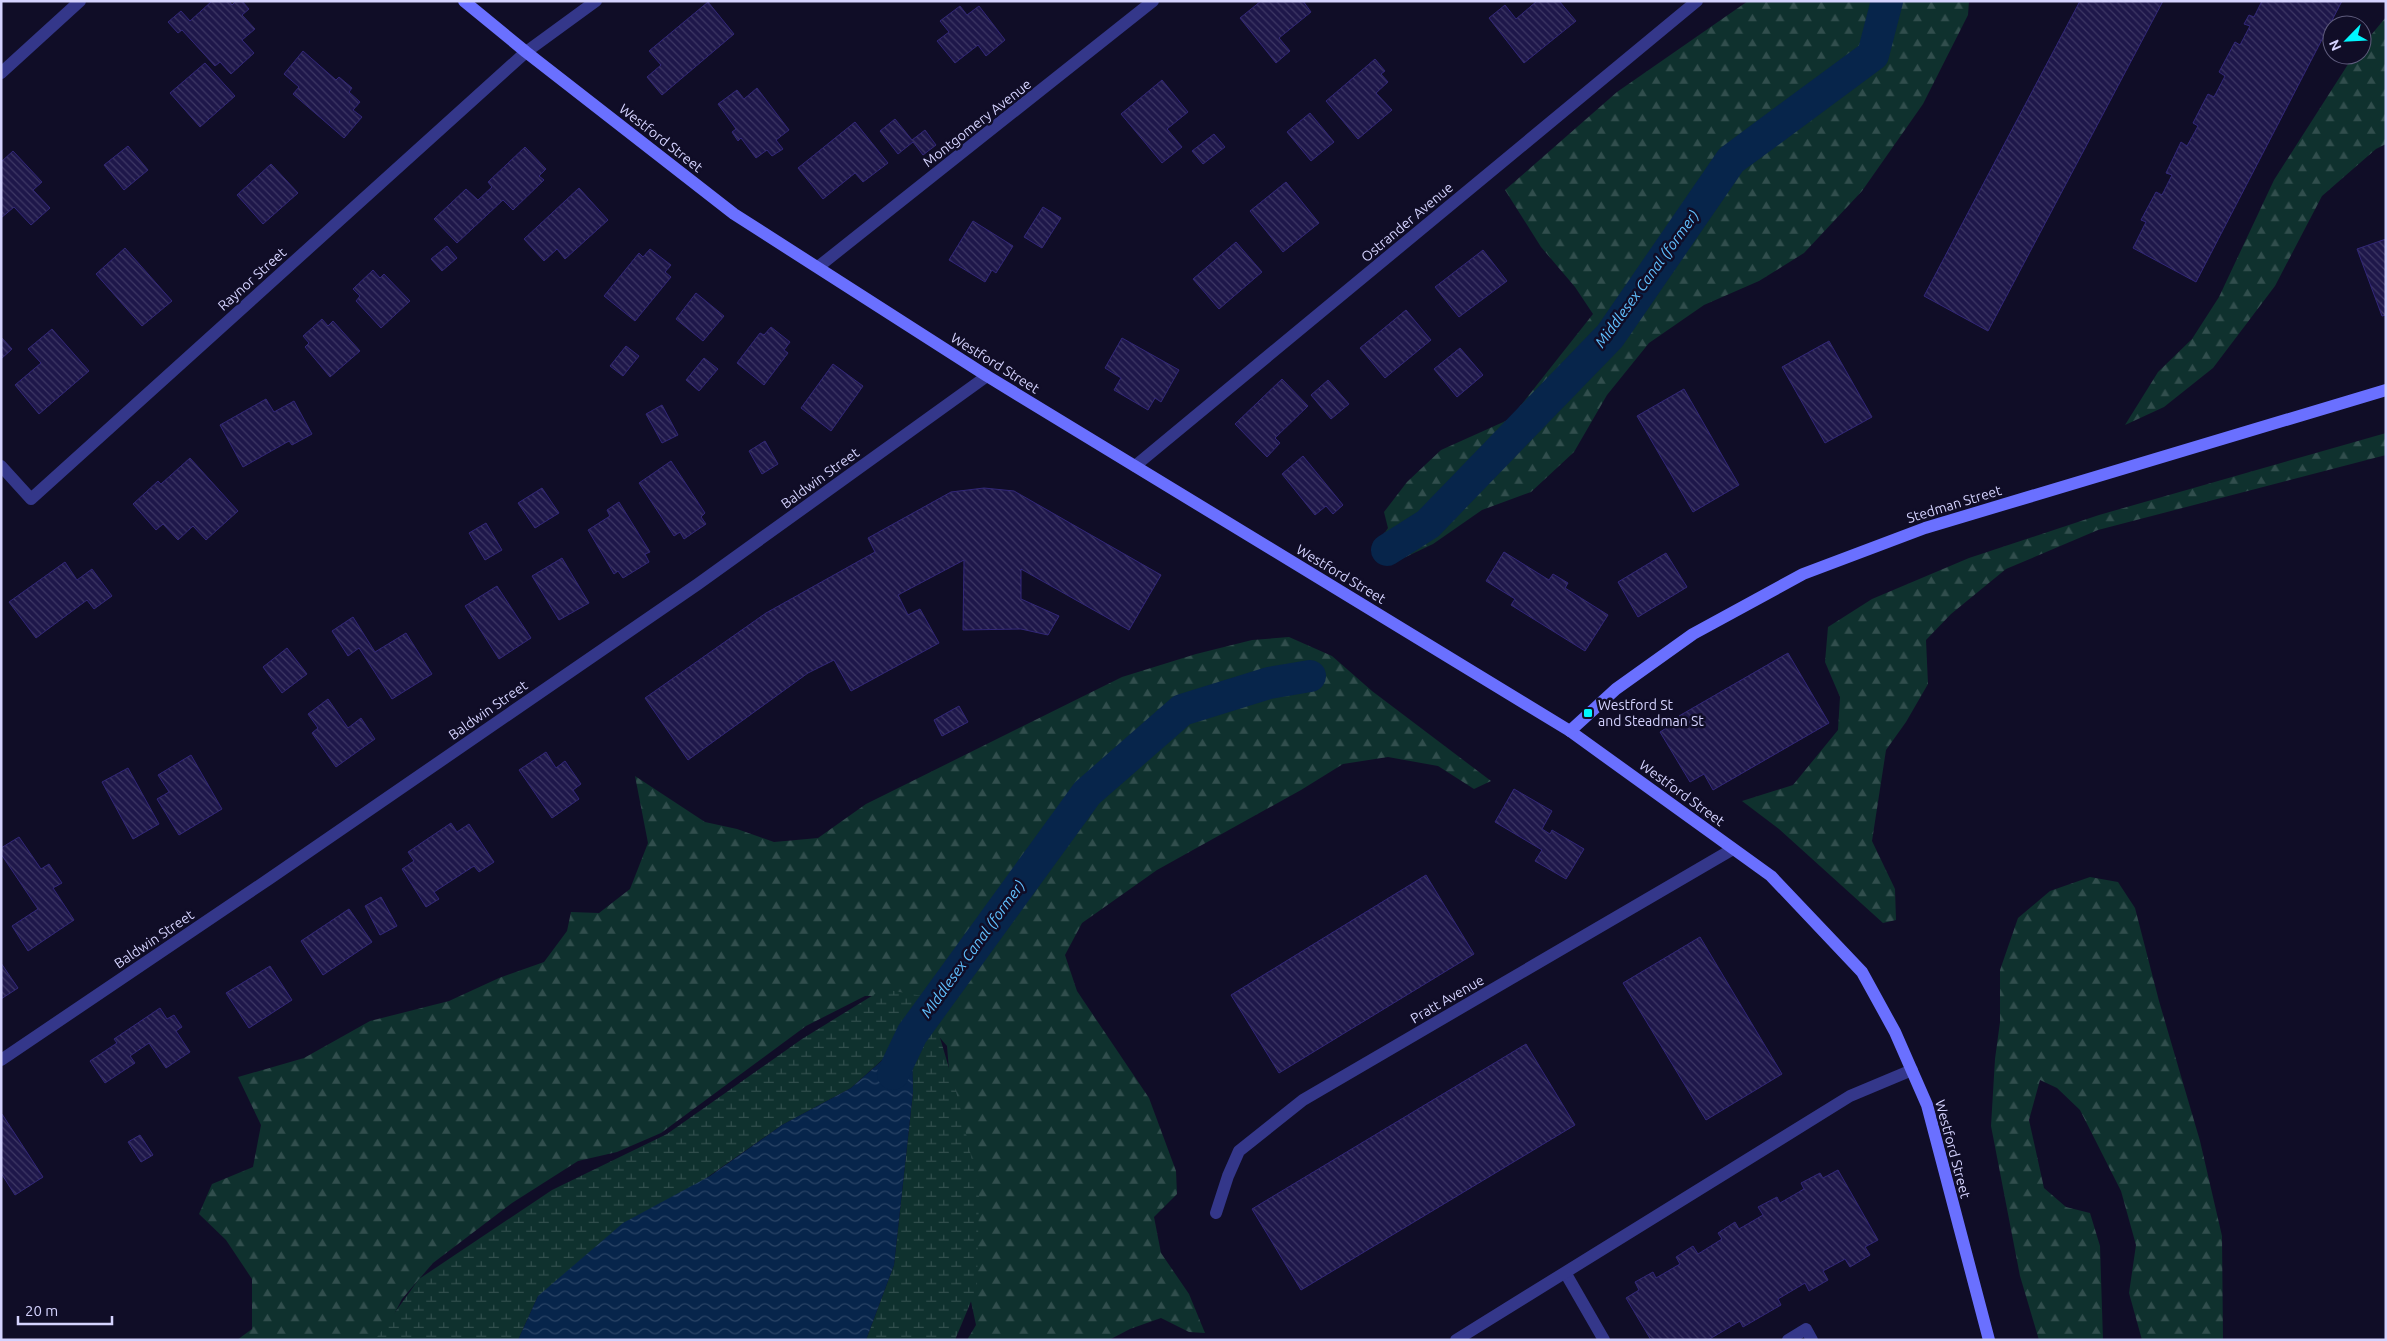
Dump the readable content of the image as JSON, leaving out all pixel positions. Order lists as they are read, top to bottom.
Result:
{
  "streets": {
    "main road": ["Westford Street", "Stedman Street"],
    "street": [
      "Montgomery Avenue",
      "Ostrander Avenue",
      "Raynor Street",
      "Baldwin Street",
      "Pratt Avenue"
    ]
  },
  "crossings": [
    ["Montgomery Avenue", "Westford Street"],
    ["Westford Street", "Ostrander Avenue"],
    ["Westford Street", "Raynor Street"],
    ["Westford Street", "Baldwin Street"],
    ["Westford Street", "Stedman Street"],
    ["Westford Street", "Pratt Avenue"]
  ],
  "water": ["Middlesex Canal (former)", "MIddlesex Canal (former)"],
  "places": {
    "transit": ["Westford St and Steadman St"]
  },
  "scale_bar": "20 m",
  "north": "bottom left"
}
